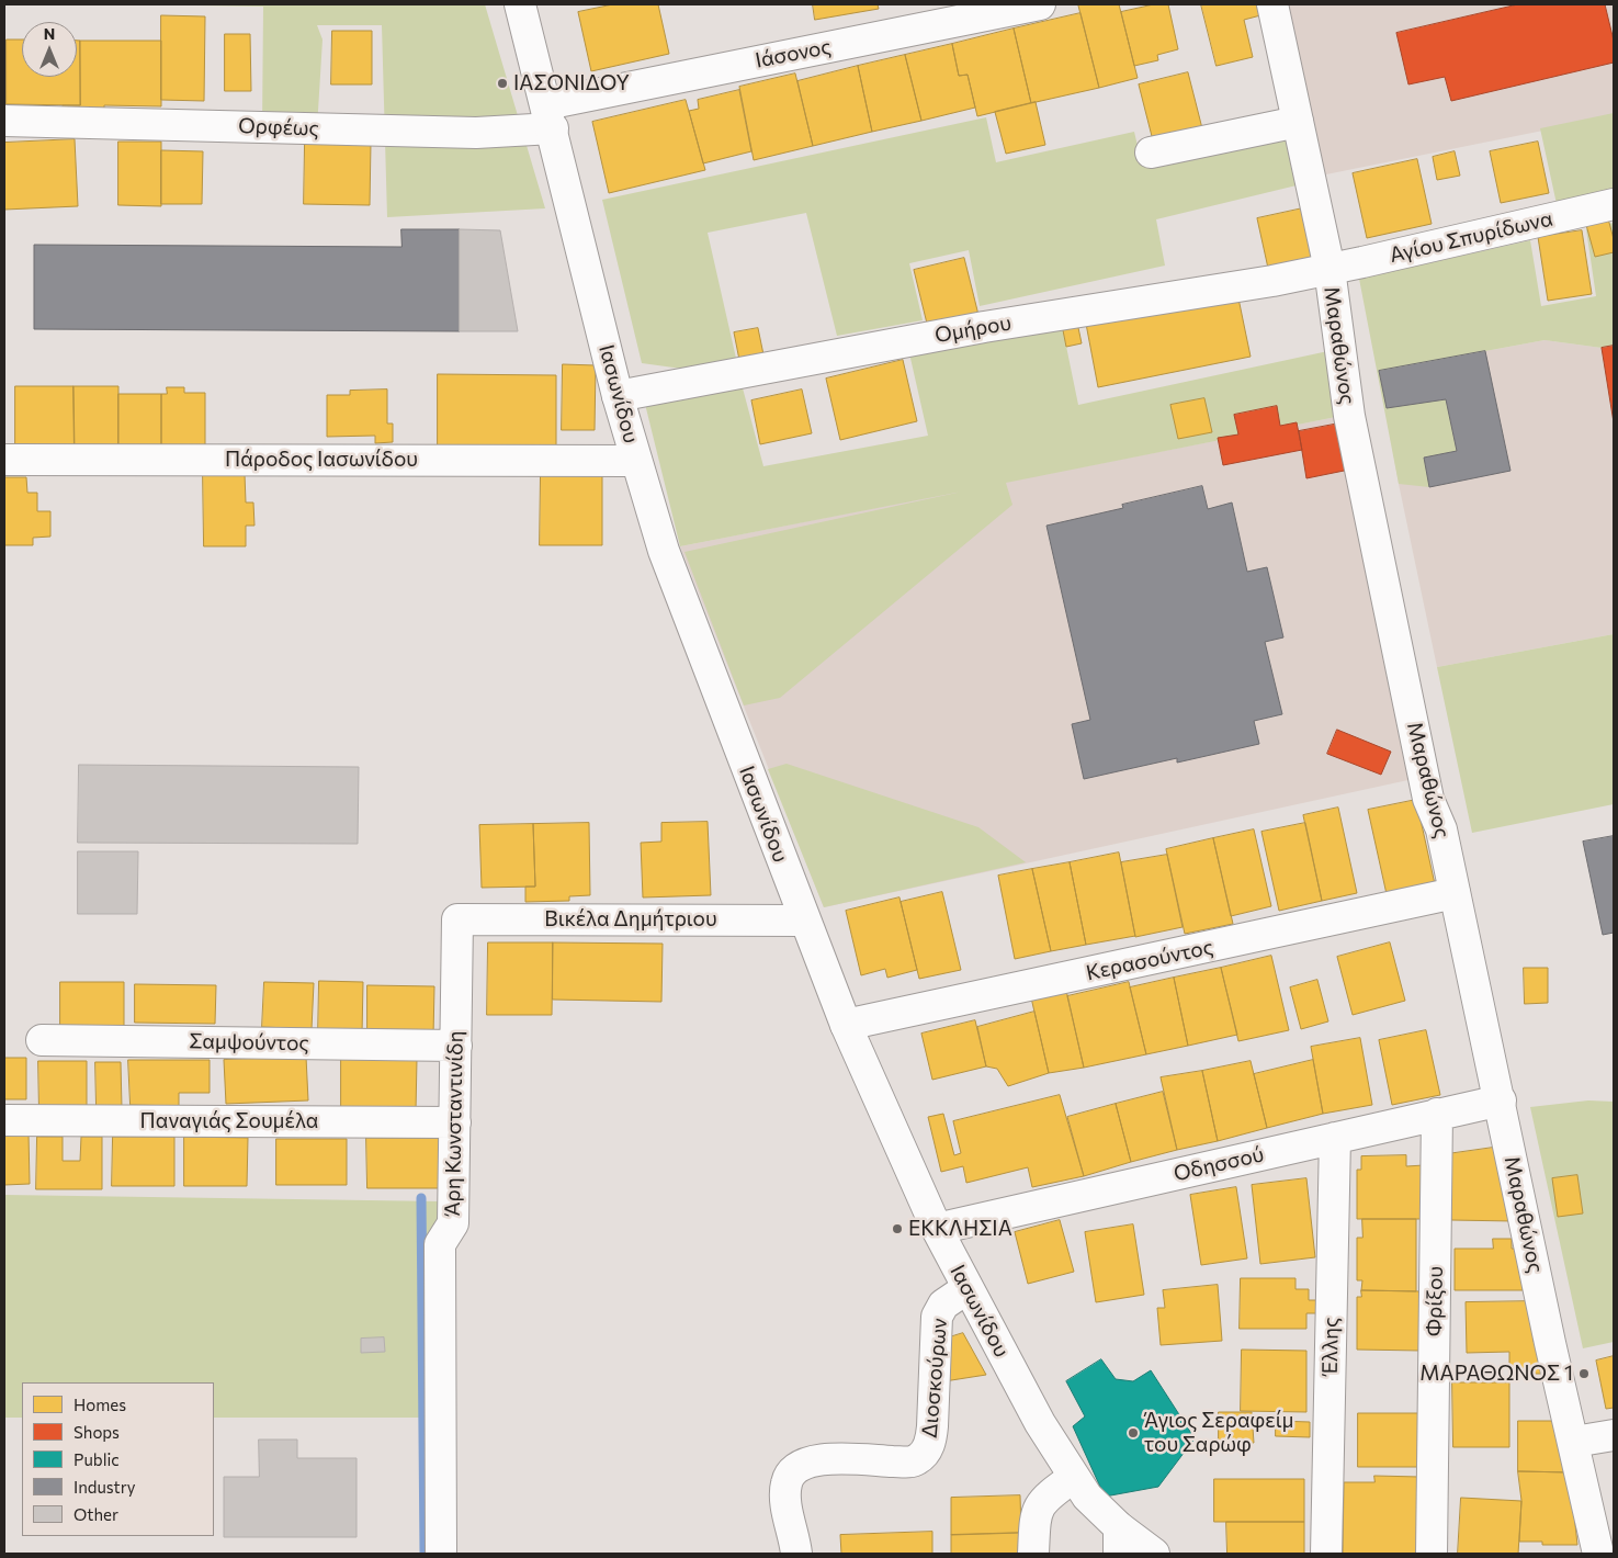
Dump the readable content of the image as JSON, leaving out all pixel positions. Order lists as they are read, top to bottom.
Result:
{
  "streets": {
    "street": [
      "Ιάσονος",
      "Ορφέως",
      "Αγίου Σπυρίδωνα",
      "Ομήρου",
      "Μαραθώνος",
      "Ιασωνίδου",
      "Πάροδος Ιασωνίδου",
      "Βικέλα Δημήτριου",
      "Κερασούντος",
      "Σαμψούντος",
      "Παναγιάς Σουμέλα",
      "Άρη Κωνσταντινίδη",
      "Οδησσού",
      "Φρίξου",
      "Έλλης",
      "Διοσκούρων"
    ]
  },
  "crossings": [
    ["Ιάσονος", "Ορφέως"],
    ["Ιάσονος", "Ιασωνίδου"],
    ["Ορφέως", "Ιασωνίδου"],
    ["Αγίου Σπυρίδωνα", "Ομήρου"],
    ["Αγίου Σπυρίδωνα", "Μαραθώνος"],
    ["Ομήρου", "Μαραθώνος"],
    ["Ομήρου", "Ιασωνίδου"],
    ["Μαραθώνος", "Κερασούντος"],
    ["Μαραθώνος", "Οδησσού"],
    ["Ιασωνίδου", "Πάροδος Ιασωνίδου"],
    ["Ιασωνίδου", "Βικέλα Δημήτριου"],
    ["Ιασωνίδου", "Κερασούντος"],
    ["Ιασωνίδου", "Οδησσού"],
    ["Ιασωνίδου", "Διοσκούρων"],
    ["Βικέλα Δημήτριου", "Άρη Κωνσταντινίδη"],
    ["Σαμψούντος", "Άρη Κωνσταντινίδη"],
    ["Παναγιάς Σουμέλα", "Άρη Κωνσταντινίδη"],
    ["Οδησσού", "Φρίξου"],
    ["Οδησσού", "Έλλης"]
  ],
  "places": [
    "ΙΑΣΟΝΙΔΟΥ",
    "ΕΚΚΛΗΣΙΑ",
    "ΜΑΡΑΘΩΝΟΣ 1",
    "Άγιος Σεραφείμ του Σαρώφ"
  ],
  "legend": [
    "Homes",
    "Shops",
    "Public",
    "Industry",
    "Other"
  ],
  "north": "top"
}
